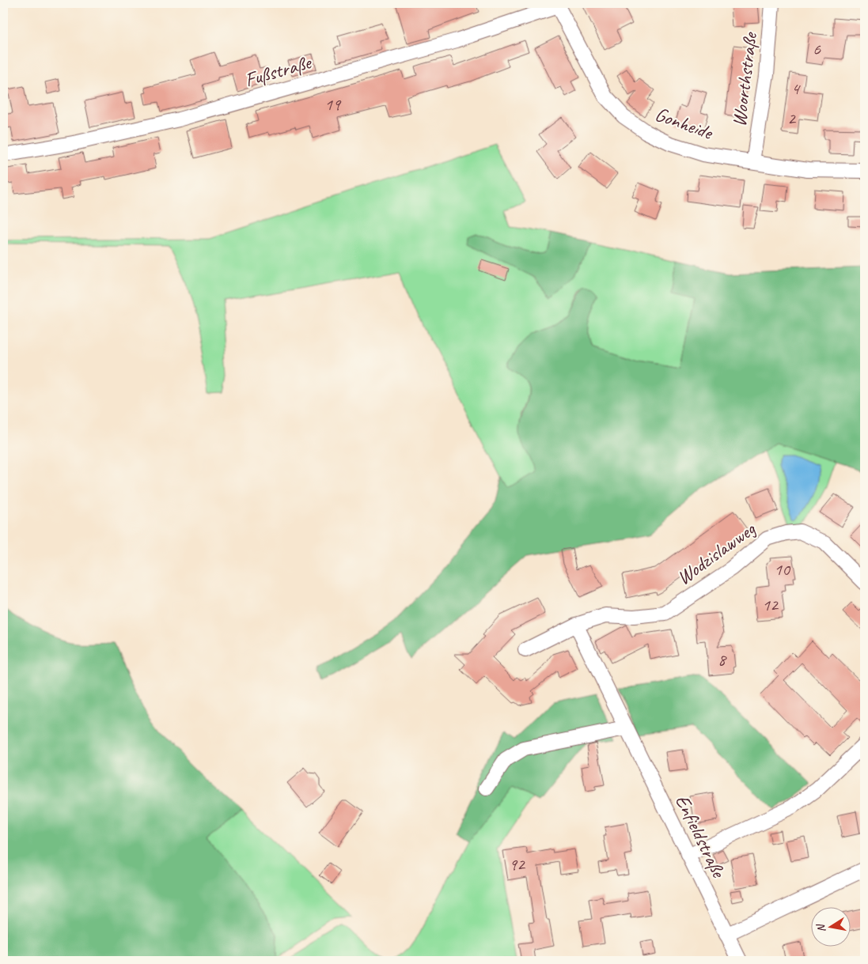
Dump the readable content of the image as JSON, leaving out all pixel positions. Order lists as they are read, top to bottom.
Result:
{
  "streets": {
    "street": [
      "Fußstraße",
      "Woorthstraße",
      "Gonheide",
      "Wodzislawweg",
      "Enfieldstraße"
    ]
  },
  "crossings": [
    ["Fußstraße", "Gonheide"],
    ["Woorthstraße", "Gonheide"],
    ["Wodzislawweg", "Enfieldstraße"]
  ],
  "house_numbers": [
    "6",
    "4",
    "19",
    "2",
    "10",
    "12",
    "8",
    "92"
  ],
  "north": "left"
}
